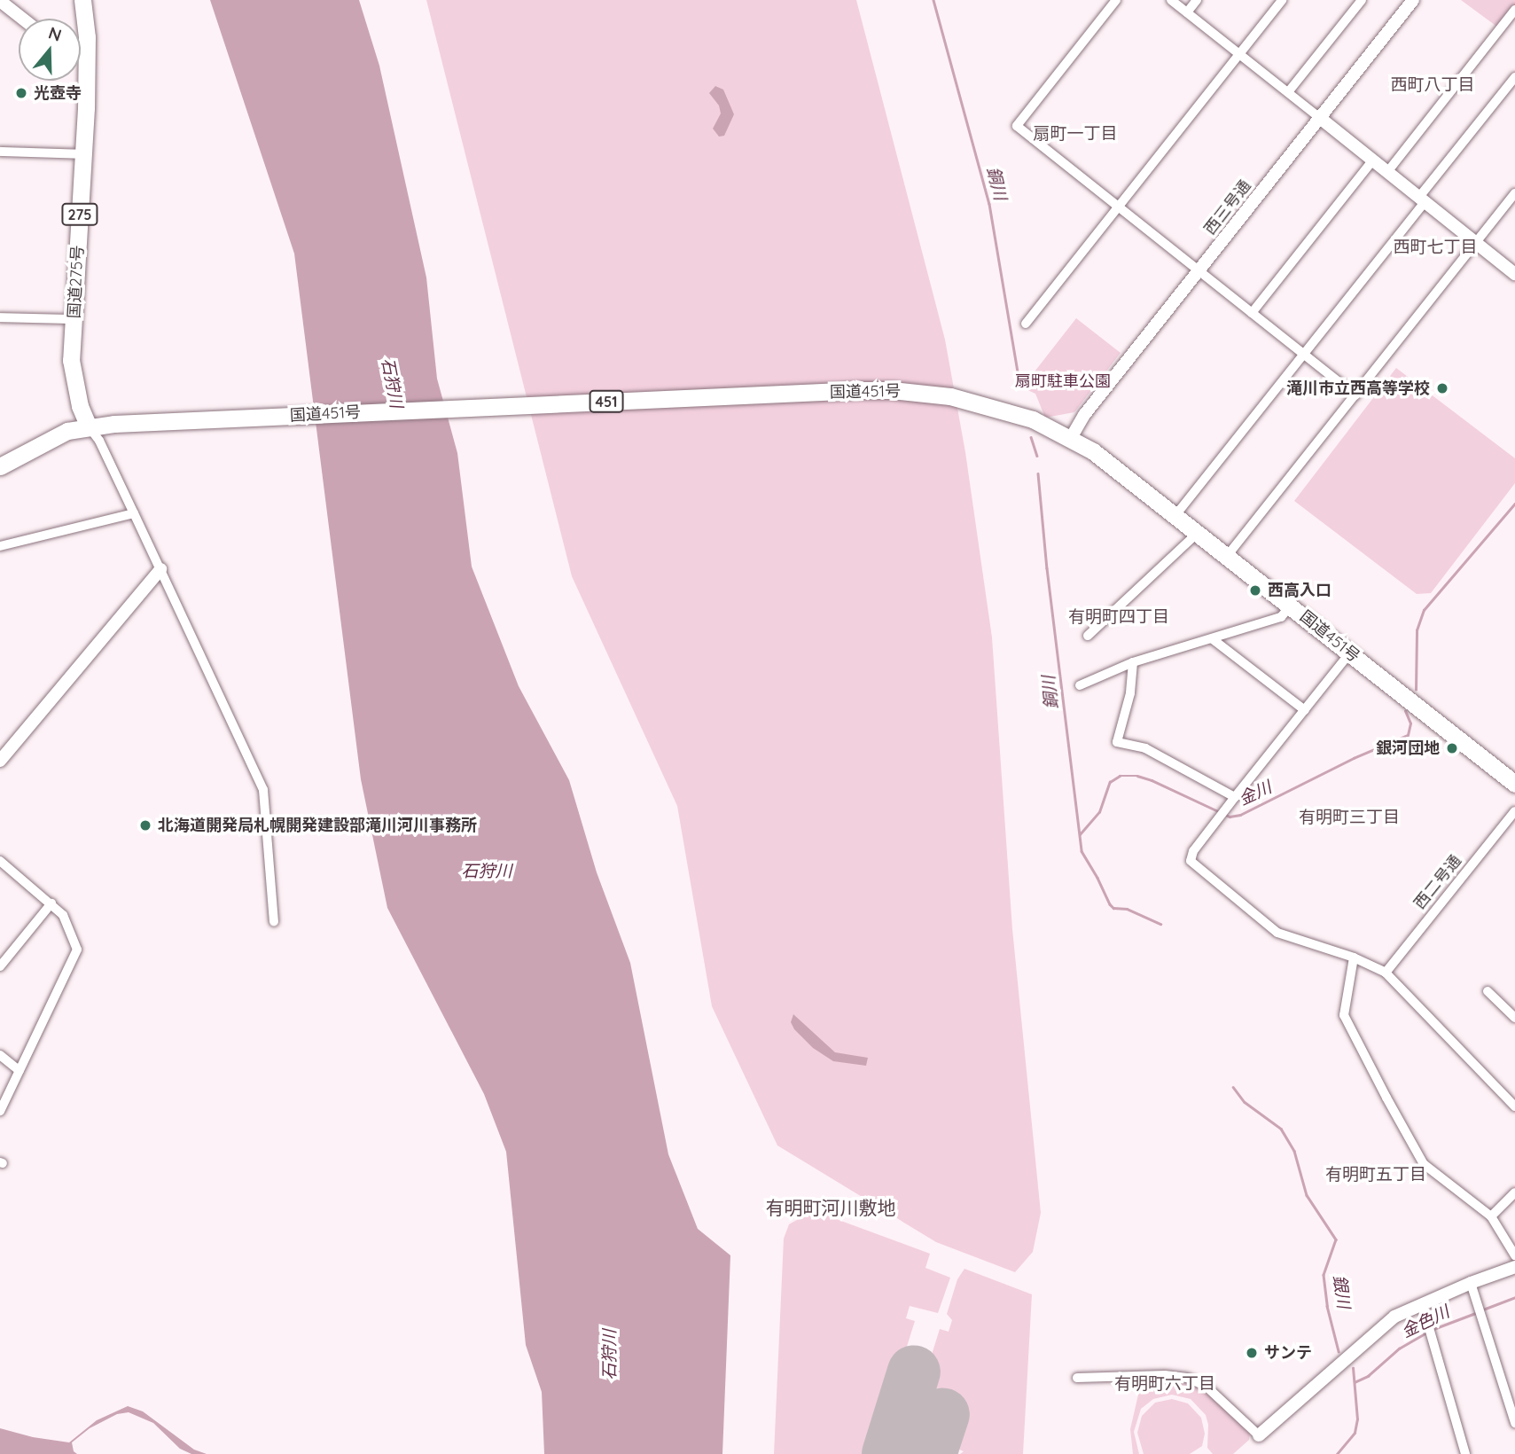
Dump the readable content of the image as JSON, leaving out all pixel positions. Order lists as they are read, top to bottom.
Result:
{
  "streets": {
    "highway": [
      "275",
      "国道275号",
      "国道451号",
      "451"
    ],
    "street": ["西三号通", "西二号通"]
  },
  "crossings": [
    ["西三号通", "国道451号"],
    ["国道275号", "国道451号"]
  ],
  "districts": [
    "西町八丁目",
    "扇町一丁目",
    "西町七丁目",
    "有明町四丁目",
    "有明町三丁目",
    "有明町五丁目",
    "有明町河川敷地",
    "有明町六丁目"
  ],
  "water": [
    "銅川",
    "石狩川",
    "金川",
    "銀川",
    "金色川"
  ],
  "parks": ["扇町駐車公園"],
  "places": [
    "光壺寺",
    "滝川市立西高等学校",
    "西高入口",
    "銀河団地",
    "北海道開発局札幌開発建設部滝川河川事務所",
    "サンテ"
  ],
  "north": "top"
}
